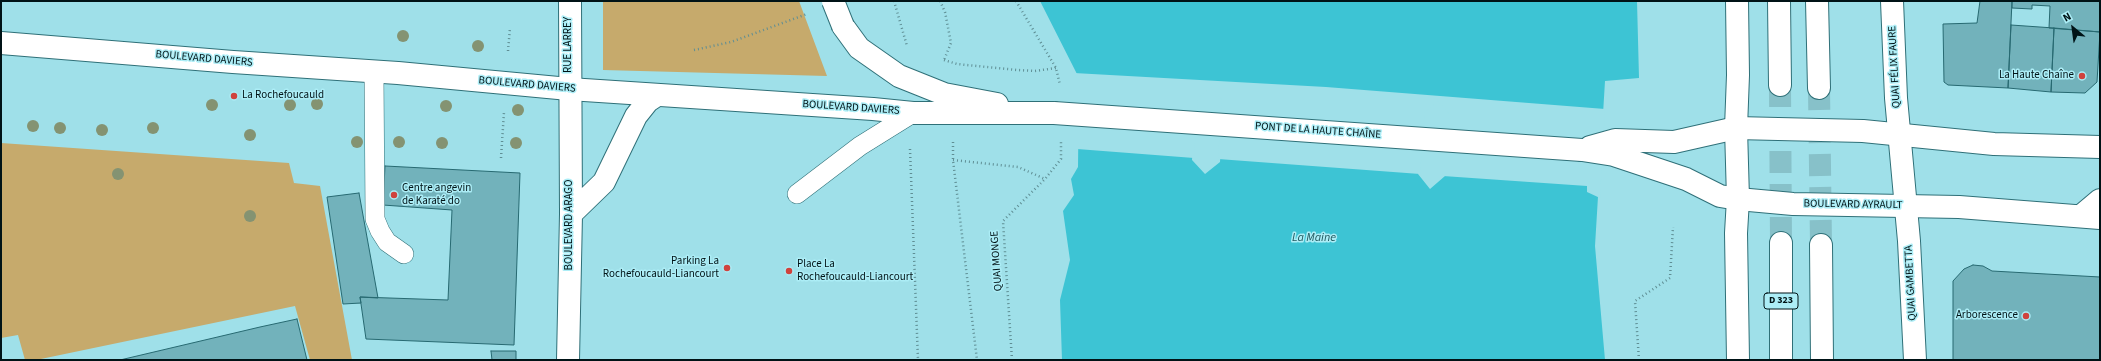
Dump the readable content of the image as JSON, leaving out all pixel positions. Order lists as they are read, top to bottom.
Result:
{
  "streets": {
    "main road": [
      "RUE LARREY",
      "BOULEVARD DAVIERS",
      "QUAI FÉLIX FAURE",
      "PONT DE LA HAUTE CHAÎNE",
      "BOULEVARD AYRAULT",
      "BOULEVARD ARAGO",
      "QUAI GAMBETTA",
      "D 323"
    ],
    "path": ["QUAI MONGE"]
  },
  "crossings": [
    ["RUE LARREY", "BOULEVARD DAVIERS"],
    ["RUE LARREY", "BOULEVARD ARAGO"],
    ["BOULEVARD DAVIERS", "PONT DE LA HAUTE CHAÎNE"],
    ["BOULEVARD DAVIERS", "BOULEVARD ARAGO"],
    ["QUAI FÉLIX FAURE", "BOULEVARD AYRAULT"],
    ["QUAI FÉLIX FAURE", "QUAI GAMBETTA"],
    ["PONT DE LA HAUTE CHAÎNE", "BOULEVARD AYRAULT"],
    ["BOULEVARD AYRAULT", "QUAI GAMBETTA"]
  ],
  "water": ["La Maine"],
  "places": [
    "La Haute Chaîne",
    "La Rochefoucauld",
    "Centre angevin de Karaté do",
    "Parking La Rochefoucauld-Liancourt",
    "Place La Rochefoucauld-Liancourt",
    "Arborescence"
  ],
  "north": "top left"
}
